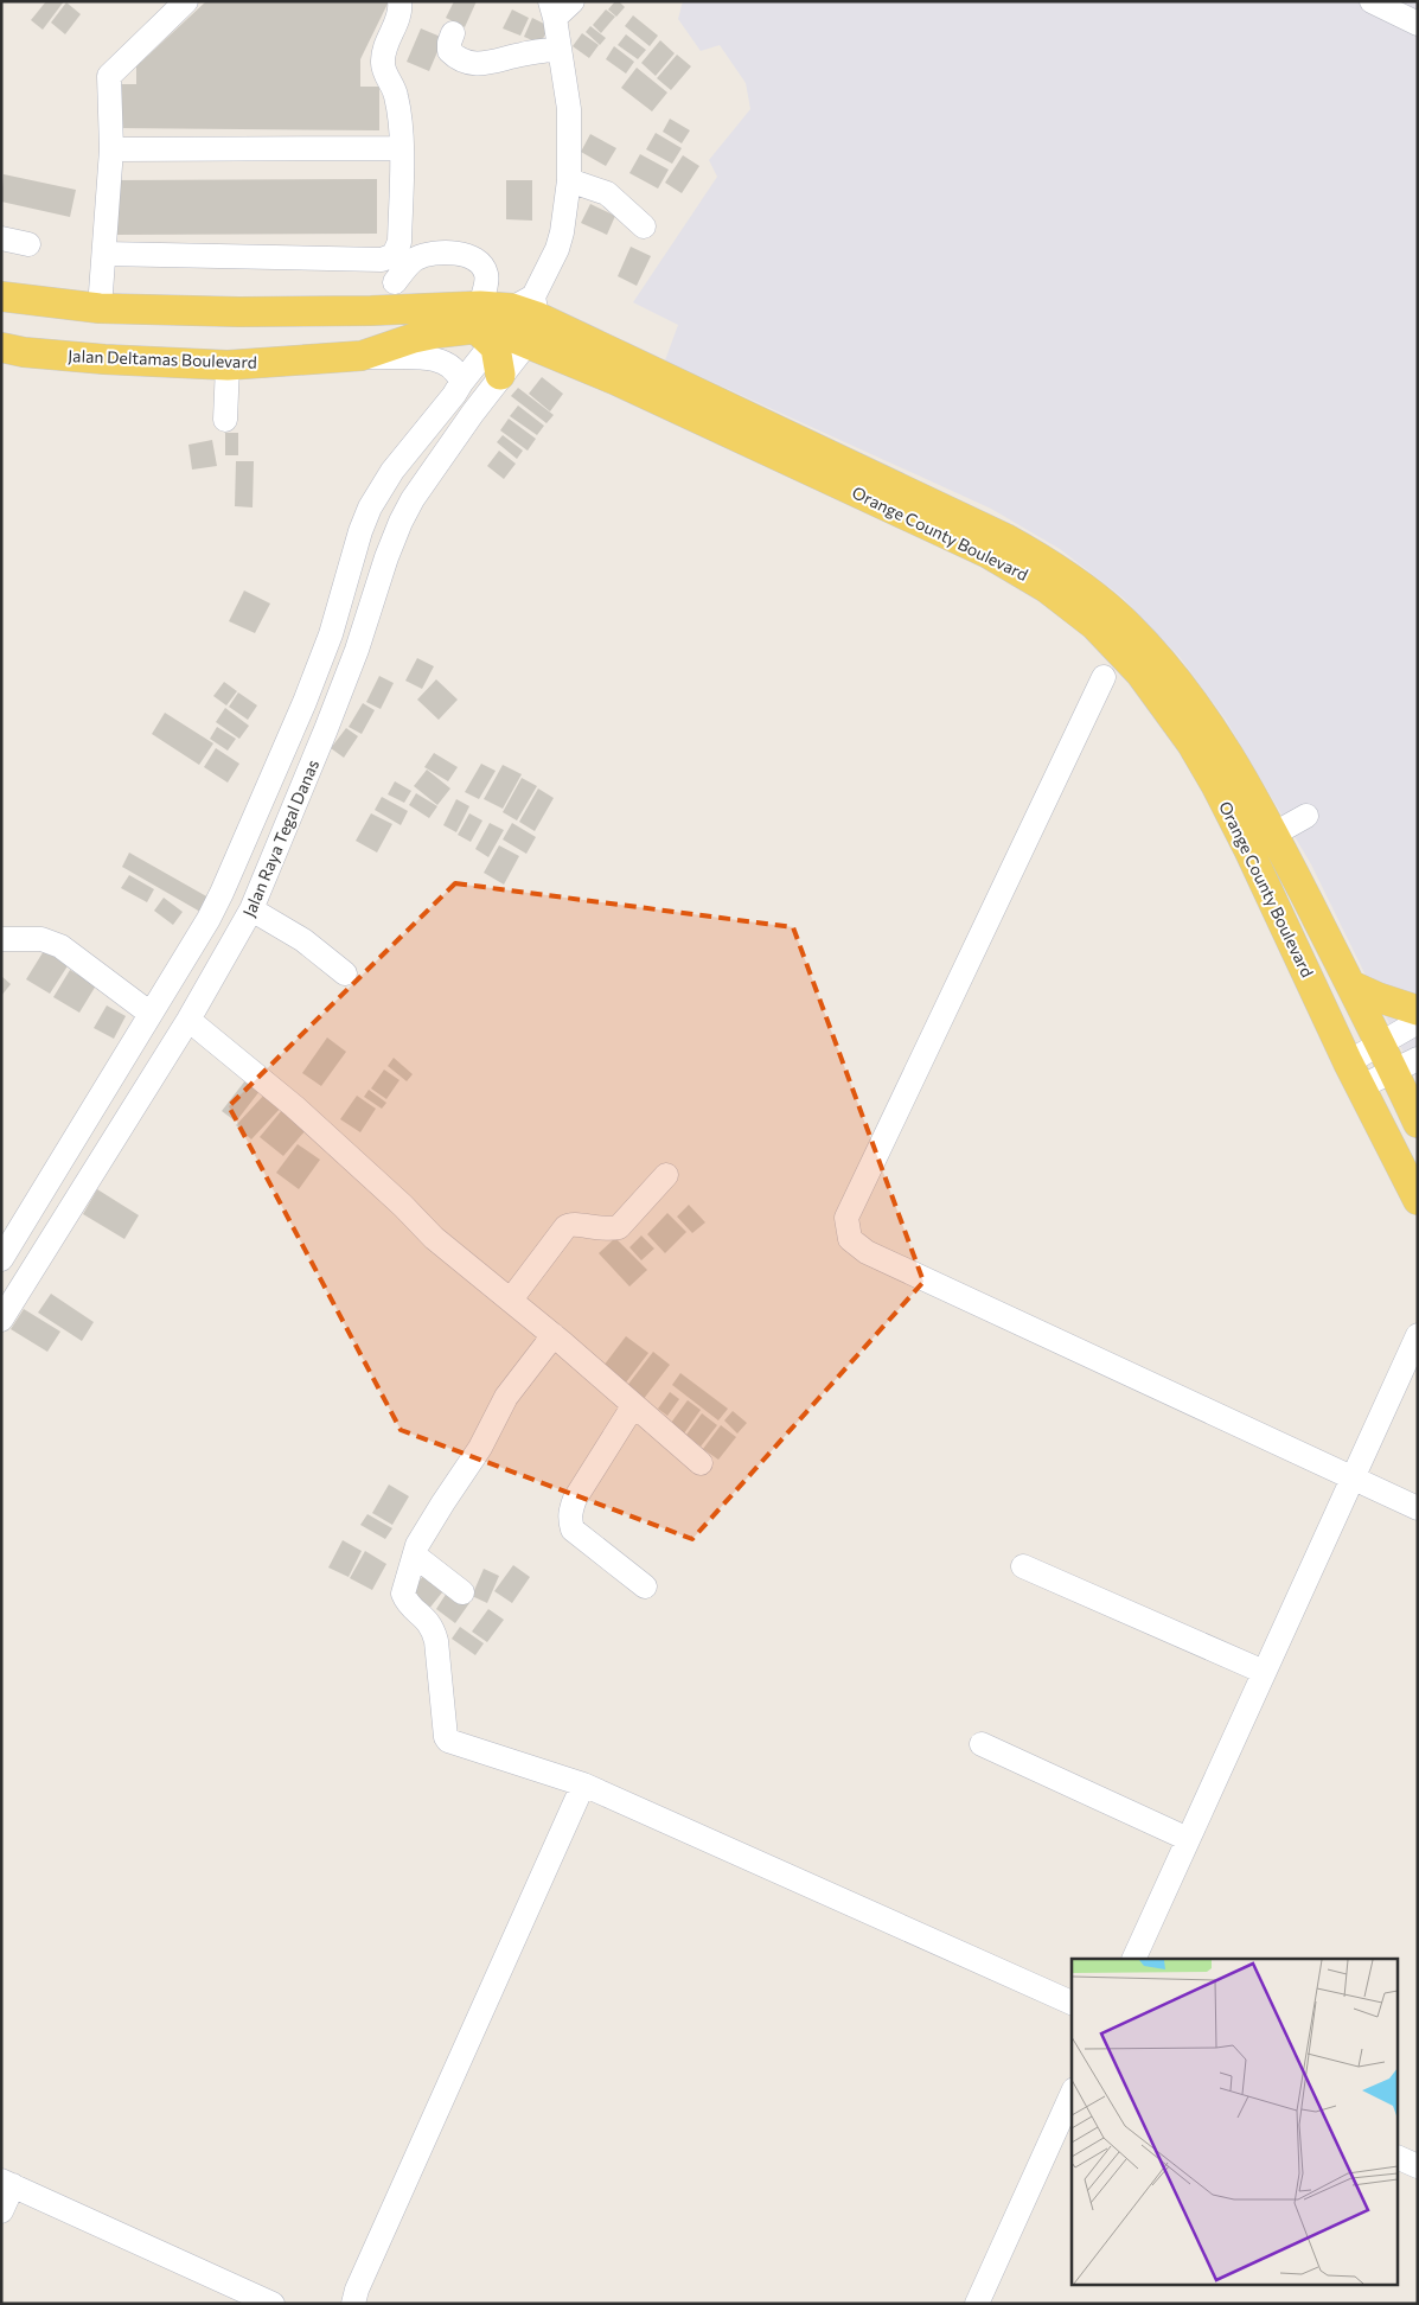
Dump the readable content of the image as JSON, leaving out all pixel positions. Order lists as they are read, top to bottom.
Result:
{
  "streets": {
    "main road": ["Jalan Deltamas Boulevard", "Orange County Boulevard"],
    "street": ["Jalan Raya Tegal Danas"]
  },
  "crossings": [
    ["Jalan Deltamas Boulevard", "Orange County Boulevard"],
    ["Jalan Deltamas Boulevard", "Jalan Raya Tegal Danas"],
    ["Orange County Boulevard", "Jalan Raya Tegal Danas"]
  ]
}
